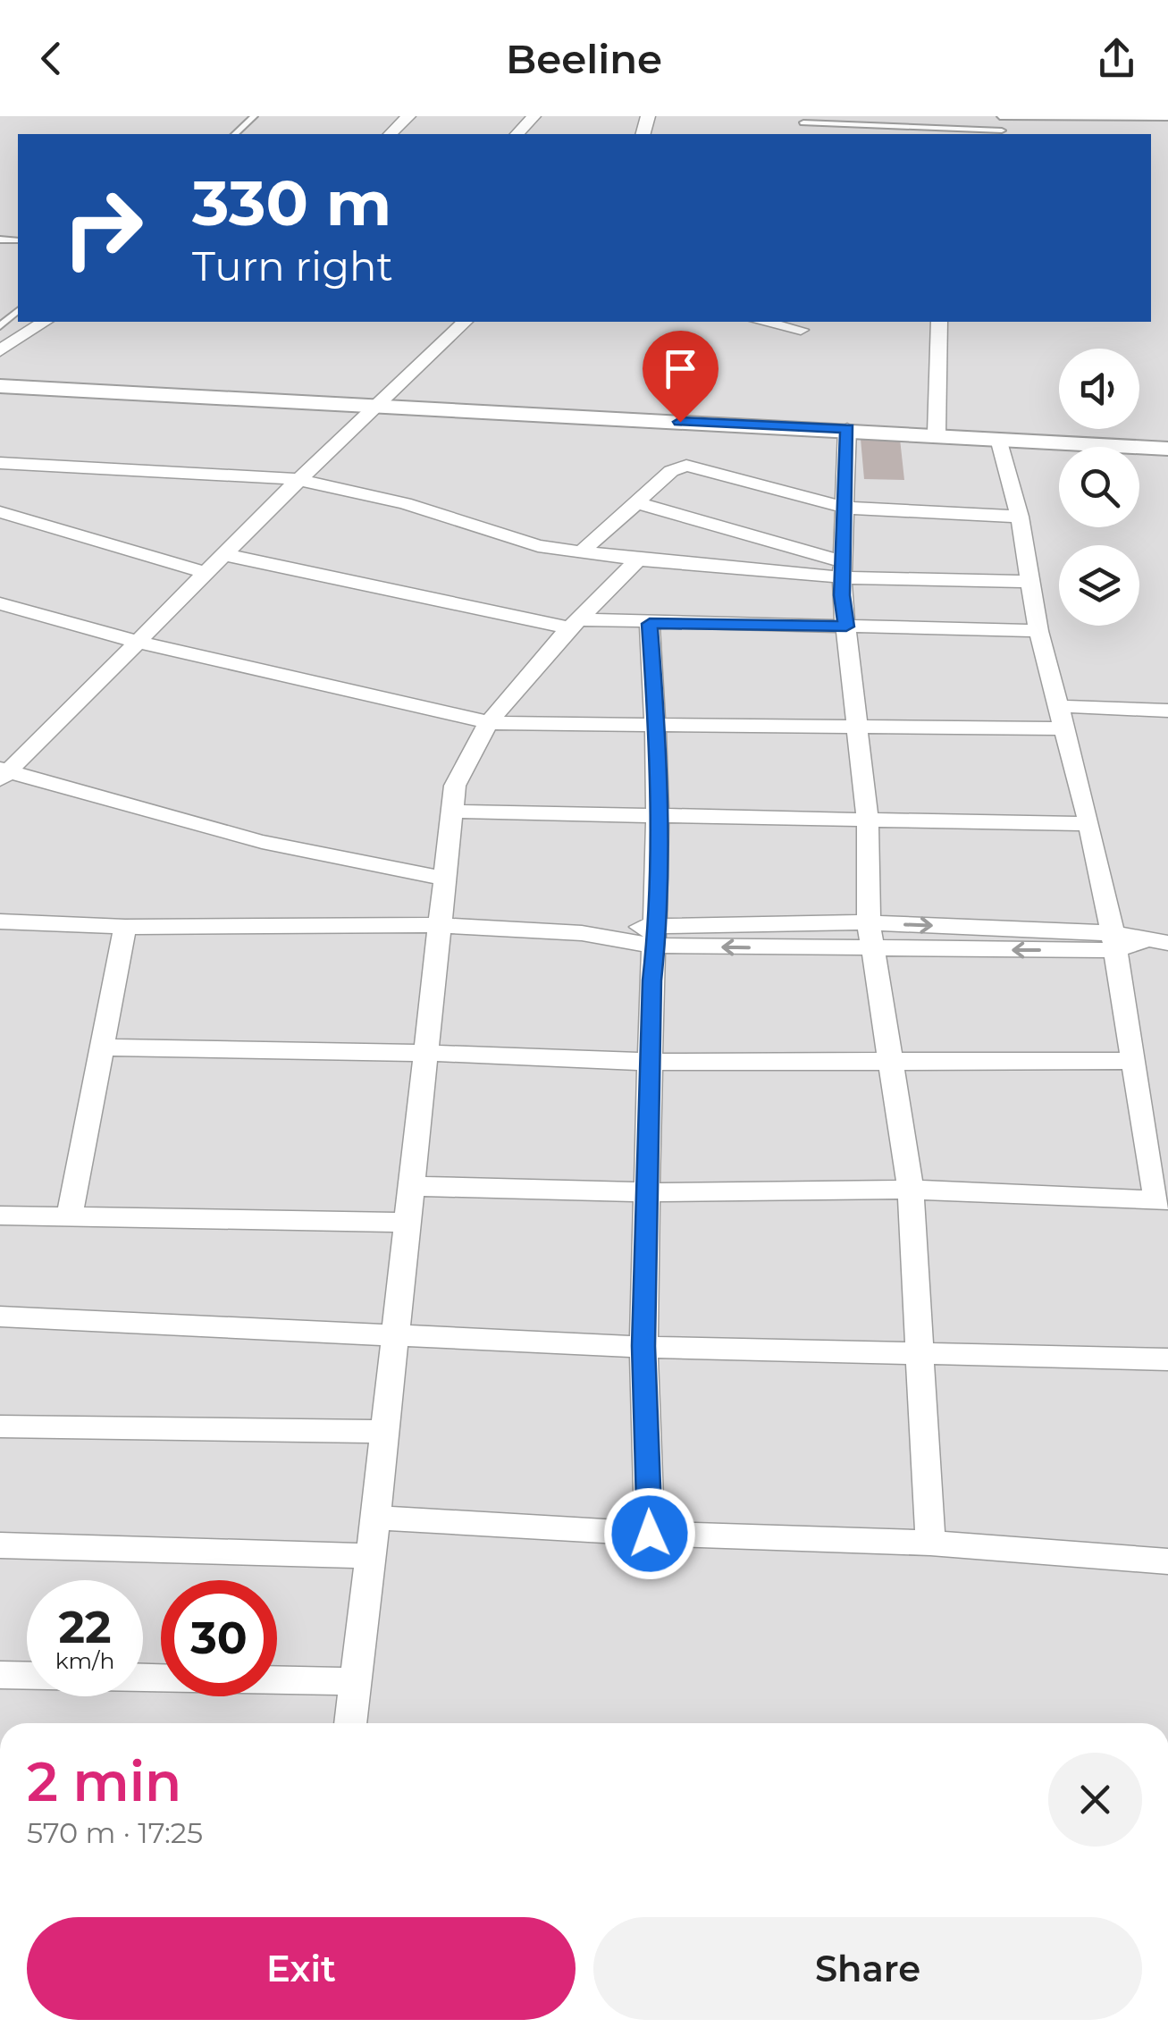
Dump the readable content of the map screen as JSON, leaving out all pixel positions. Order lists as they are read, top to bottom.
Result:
{
  "page": {
    "header": "Beeline",
    "turn": ["330 m", "Turn right"],
    "speed": "22 km/h",
    "limit": "30",
    "heading": ["2 min", "570 m · 17:25"],
    "buttons": ["Exit", "Share"]
  }
}
